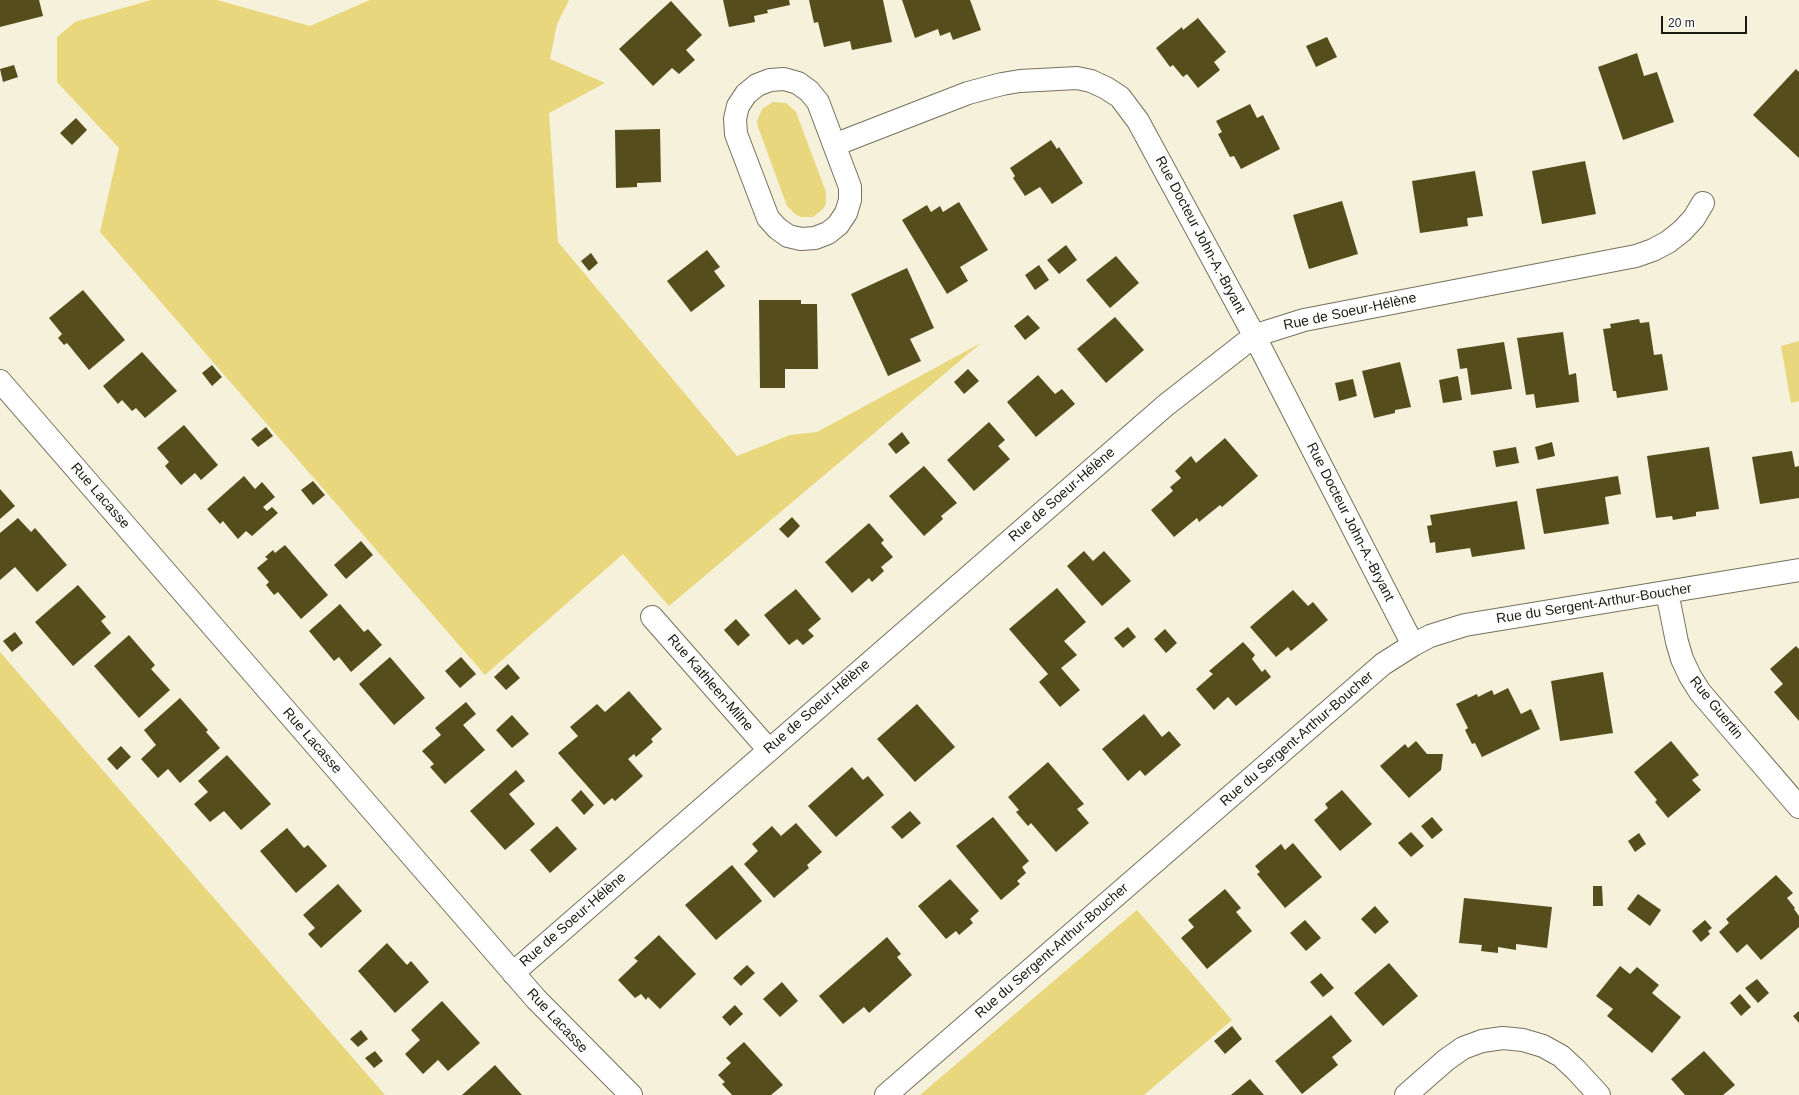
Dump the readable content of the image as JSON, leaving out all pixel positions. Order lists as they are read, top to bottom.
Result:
{
  "streets": {
    "street": [
      "Rue Docteur John-A.-Bryant",
      "Rue de Soeur-Hélène",
      "Rue Lacasse",
      "Rue du Sergent-Arthur-Boucher",
      "Rue Kathleen-Milne",
      "Rue Guertin"
    ]
  },
  "crossings": [
    ["Rue Docteur John-A.-Bryant", "Rue de Soeur-Hélène"],
    ["Rue Docteur John-A.-Bryant", "Rue du Sergent-Arthur-Boucher"],
    ["Rue de Soeur-Hélène", "Rue Lacasse"],
    ["Rue de Soeur-Hélène", "Rue Kathleen-Milne"],
    ["Rue du Sergent-Arthur-Boucher", "Rue Guertin"]
  ],
  "scale_bar": "20 m"
}
